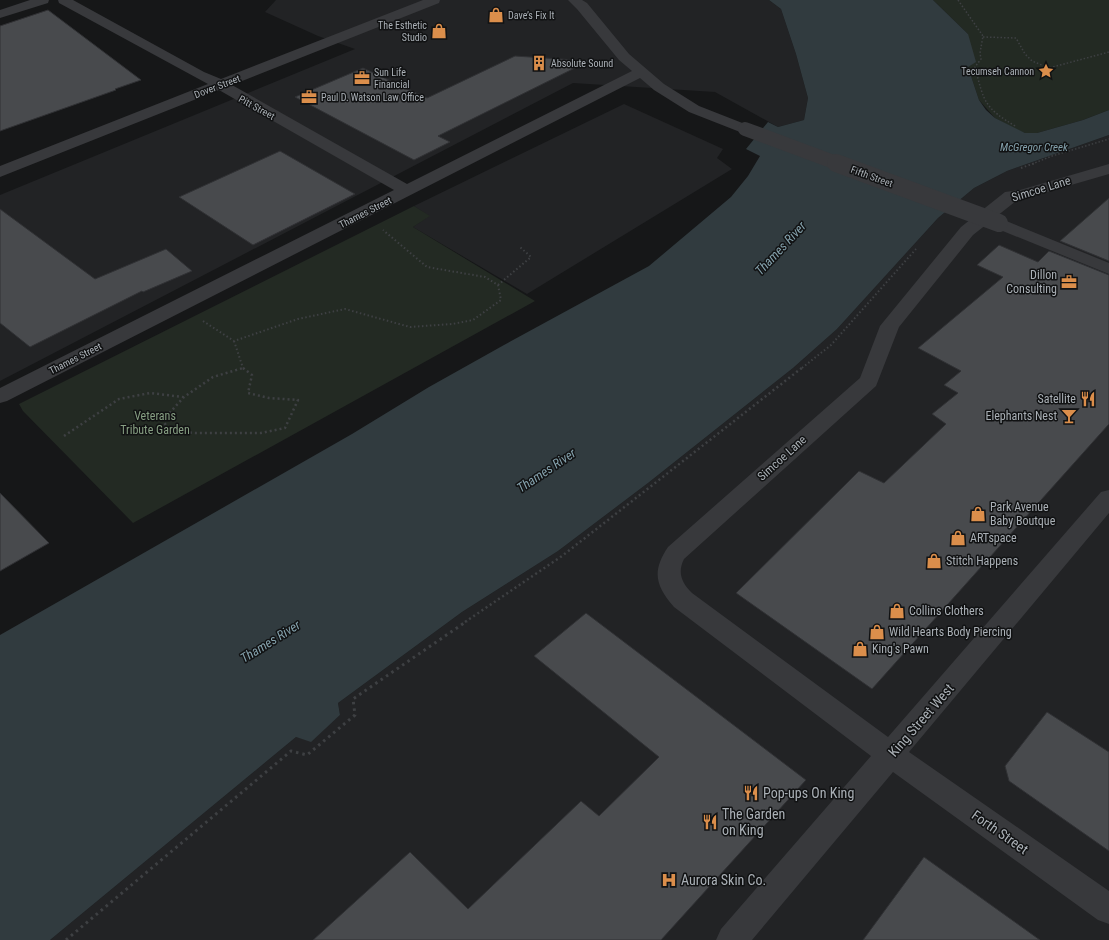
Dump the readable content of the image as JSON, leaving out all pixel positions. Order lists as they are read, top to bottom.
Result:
{
  "streets": {
    "street": [
      "Dover Street",
      "Pitt Street",
      "Fifth Street",
      "Simcoe Lane",
      "Thames Street",
      "King Street West",
      "Forth Street"
    ]
  },
  "crossings": [
    ["Dover Street", "Pitt Street"],
    ["Pitt Street", "Thames Street"],
    ["Fifth Street", "Thames Street"],
    ["Simcoe Lane", "King Street West"],
    ["Simcoe Lane", "Forth Street"],
    ["King Street West", "Forth Street"]
  ],
  "water": ["McGregor Creek", "Thames River"],
  "parks": ["Veterans Tribute Garden"],
  "places": {
    "shop": [
      "Dave’s Fix It",
      "The Esthetic Studio",
      "Park Avenue Baby Boutque",
      "ARTspace",
      "Stitch Happens",
      "Collins Clothers",
      "Wild Hearts Body Piercing",
      "King's Pawn"
    ],
    "building": ["Absolute Sound"],
    "place": ["Tecumseh Cannon"],
    "office": ["Sun Life Financial", "Paul D. Watson Law Office", "Dillon Consulting"],
    "restaurant": ["Satellite", "Pop-ups On King", "The Garden on King"],
    "bar": ["Elephants Nest"],
    "hospital": ["Aurora Skin Co."]
  }
}
